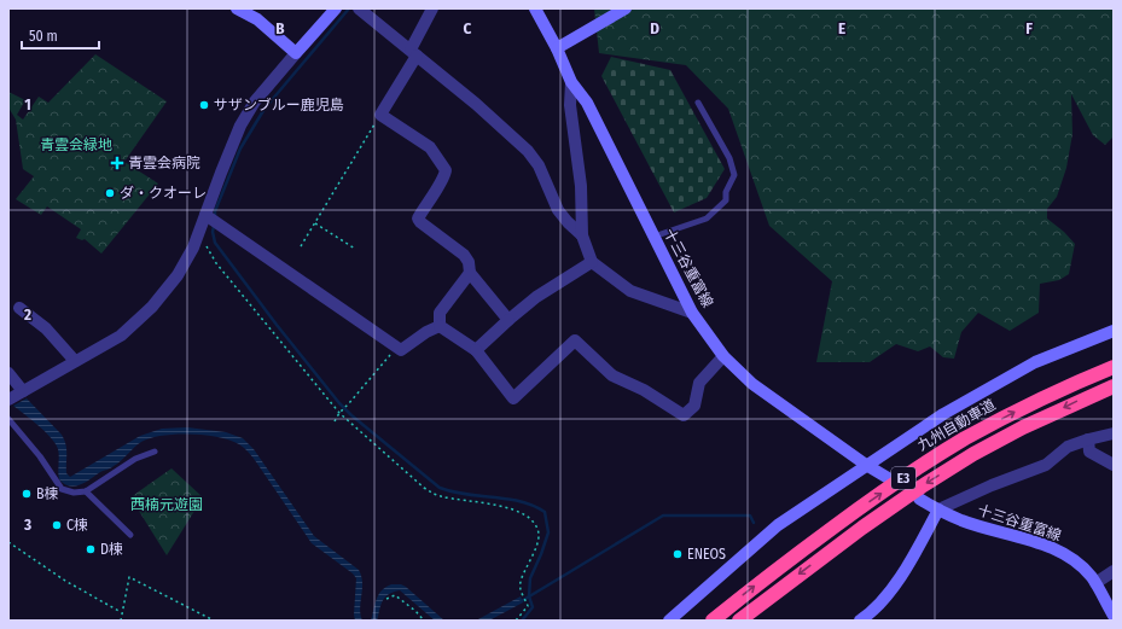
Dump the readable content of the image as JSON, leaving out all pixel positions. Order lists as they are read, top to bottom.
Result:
{
  "streets": {
    "highway": ["九州自動車道", "E3"],
    "street": ["十三谷重富線"]
  },
  "parks": ["青雲会緑地", "西楠元遊園"],
  "places": {
    "other": [
      "サザンブルー鹿児島",
      "ダ・クオーレ",
      "B棟",
      "C棟",
      "D棟",
      "ENEOS"
    ],
    "health": ["青雲会病院"]
  },
  "scale_bar": "50 m",
  "grid": {
    "columns": [
      "B",
      "C",
      "D",
      "E",
      "F"
    ],
    "rows": ["1", "2", "3"]
  }
}
